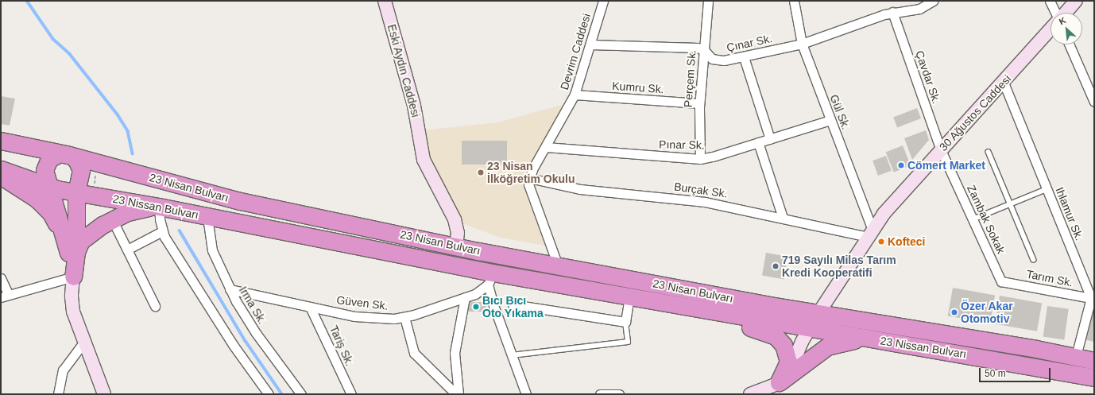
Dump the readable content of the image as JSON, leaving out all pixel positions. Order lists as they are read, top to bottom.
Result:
{
  "streets": {
    "highway": ["23 Nisan Bulvarı", "23 Nissan Bulvarı"],
    "street": [
      "Çınar Sk.",
      "Devrim Caddesi",
      "Eski Aydın Caddesi",
      "Çavdar Sk.",
      "Perçem Sk.",
      "Kumru Sk.",
      "Gül Sk.",
      "30 Ağustos Caddesi",
      "Pınar Sk.",
      "Burçak Sk.",
      "Ihlamur Sk.",
      "Zambak Sokak",
      "Tarım Sk.",
      "Güven Sk.",
      "Irma Sk.",
      "Tariş Sk."
    ]
  },
  "crossings": [
    ["Çınar Sk.", "Devrim Caddesi"],
    ["Çınar Sk.", "Çavdar Sk."],
    ["Çınar Sk.", "Perçem Sk."],
    ["Çınar Sk.", "Gül Sk."],
    ["Devrim Caddesi", "Kumru Sk."],
    ["Devrim Caddesi", "Pınar Sk."],
    ["Devrim Caddesi", "Burçak Sk."],
    ["Eski Aydın Caddesi", "23 Nisan Bulvarı"],
    ["Çavdar Sk.", "30 Ağustos Caddesi"],
    ["Çavdar Sk.", "Zambak Sokak"],
    ["Perçem Sk.", "Kumru Sk."],
    ["Perçem Sk.", "Pınar Sk."],
    ["Gül Sk.", "30 Ağustos Caddesi"],
    ["Gül Sk.", "Pınar Sk."],
    ["Gül Sk.", "Burçak Sk."],
    ["30 Ağustos Caddesi", "23 Nisan Bulvarı"],
    ["30 Ağustos Caddesi", "Burçak Sk."],
    ["30 Ağustos Caddesi", "23 Nissan Bulvarı"],
    ["30 Ağustos Caddesi", "Ihlamur Sk."],
    ["30 Ağustos Caddesi", "Zambak Sokak"],
    ["23 Nisan Bulvarı", "23 Nissan Bulvarı"],
    ["23 Nisan Bulvarı", "Güven Sk."],
    ["23 Nissan Bulvarı", "Irma Sk."],
    ["Ihlamur Sk.", "Tarım Sk."],
    ["Zambak Sokak", "Tarım Sk."],
    ["Güven Sk.", "Irma Sk."],
    ["Güven Sk.", "Tariş Sk."]
  ],
  "places": [
    "Cömert Market",
    "23 Nisan İlköğretim Okulu",
    "Kofteci",
    "719 Sayılı Milas Tarım Kredi Kooperatifi",
    "Bıcı Bıcı Oto Yıkama",
    "Özer Akar Otomotiv"
  ],
  "scale_bar": "50 m",
  "north": "top left"
}
